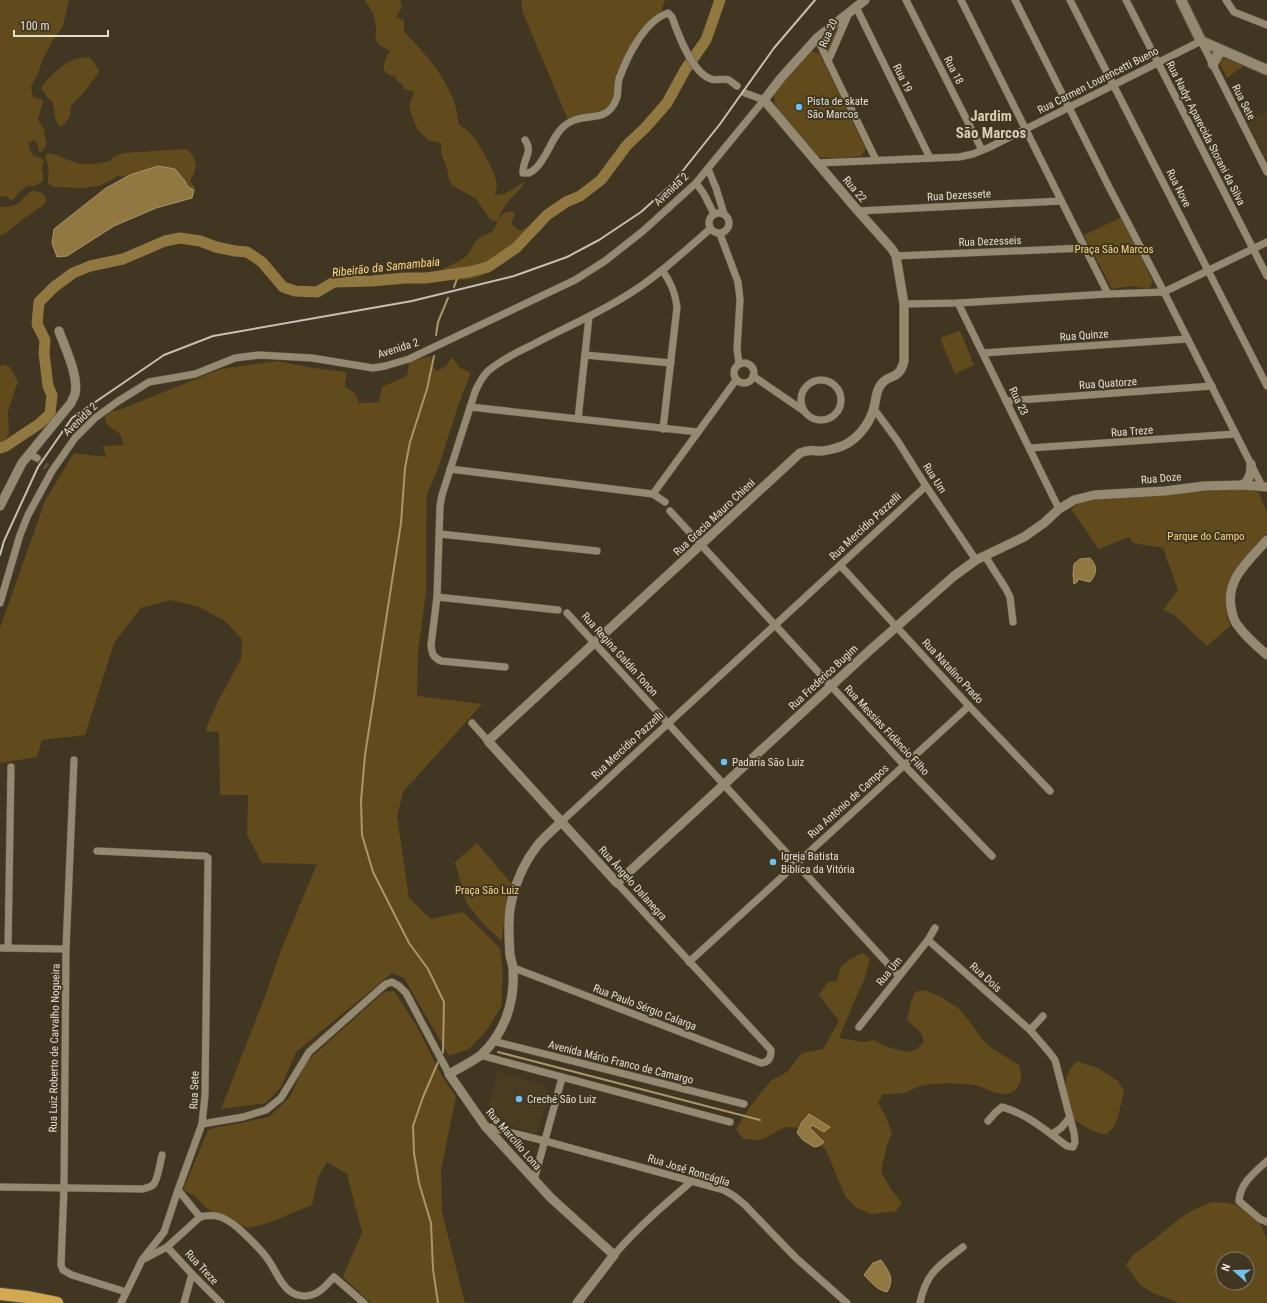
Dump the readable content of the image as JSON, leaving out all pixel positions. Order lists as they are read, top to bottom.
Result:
{
  "streets": {
    "street": [
      "Rua 20",
      "Rua 18",
      "Rua 19",
      "Rua Carmen Lourencetti Bueno",
      "Rua Sete",
      "Rua Nadyr Aparecida Storani da Silva",
      "Rua Nove",
      "Avenida 2",
      "Rua 22",
      "Rua Dezessete",
      "Rua Dezesseis",
      "Rua Quinze",
      "Rua Quatorze",
      "Rua 23",
      "Rua Treze",
      "Rua Um",
      "Rua Doze",
      "Rua Gracia Mauro Chieni",
      "Rua Mercídio Pazzelli",
      "Rua Regina Galdin Tonon",
      "Rua Natalino Prado",
      "Rua Frederico Bugim",
      "Rua Messias Fidêncio Filho",
      "Rua Antônio de Campos",
      "Rua Ângelo Dalanegra",
      "Rua Dois",
      "Rua Paulo Sérgio Calarga",
      "Rua Luiz Roberto de Carvalho Nogueira",
      "Avenida Mário Franco de Camargo",
      "Rua Marcílio Lona",
      "Rua José Roncáglia"
    ]
  },
  "crossings": [
    ["Rua 20", "Rua 19"],
    ["Rua 20", "Rua Carmen Lourencetti Bueno"],
    ["Rua 20", "Avenida 2"],
    ["Rua 18", "Rua Carmen Lourencetti Bueno"],
    ["Rua 19", "Rua Carmen Lourencetti Bueno"],
    ["Rua 19", "Avenida 2"],
    ["Rua Carmen Lourencetti Bueno", "Rua Sete"],
    ["Rua Carmen Lourencetti Bueno", "Rua Nadyr Aparecida Storani da Silva"],
    ["Rua Carmen Lourencetti Bueno", "Rua Nove"],
    ["Rua Carmen Lourencetti Bueno", "Rua 22"],
    ["Rua Sete", "Rua Luiz Roberto de Carvalho Nogueira"],
    ["Rua Sete", "Rua Marcílio Lona"],
    ["Avenida 2", "Rua 22"],
    ["Rua 22", "Rua Dezessete"],
    ["Rua 22", "Rua Dezesseis"],
    ["Rua 22", "Rua Gracia Mauro Chieni"],
    ["Rua Quinze", "Rua 23"],
    ["Rua Quatorze", "Rua 23"],
    ["Rua 23", "Rua Treze"],
    ["Rua 23", "Rua Doze"],
    ["Rua 23", "Rua Frederico Bugim"],
    ["Rua Um", "Rua Gracia Mauro Chieni"],
    ["Rua Um", "Rua Mercídio Pazzelli"],
    ["Rua Um", "Rua Regina Galdin Tonon"],
    ["Rua Um", "Rua Frederico Bugim"],
    ["Rua Um", "Rua Dois"],
    ["Rua Doze", "Rua Frederico Bugim"],
    ["Rua Gracia Mauro Chieni", "Rua Regina Galdin Tonon"],
    ["Rua Gracia Mauro Chieni", "Rua Messias Fidêncio Filho"],
    ["Rua Gracia Mauro Chieni", "Rua Ângelo Dalanegra"],
    ["Rua Mercídio Pazzelli", "Rua Regina Galdin Tonon"],
    ["Rua Mercídio Pazzelli", "Rua Natalino Prado"],
    ["Rua Mercídio Pazzelli", "Rua Messias Fidêncio Filho"],
    ["Rua Mercídio Pazzelli", "Rua Ângelo Dalanegra"],
    ["Rua Mercídio Pazzelli", "Rua Paulo Sérgio Calarga"],
    ["Rua Mercídio Pazzelli", "Avenida Mário Franco de Camargo"],
    ["Rua Mercídio Pazzelli", "Rua Marcílio Lona"],
    ["Rua Regina Galdin Tonon", "Rua Frederico Bugim"],
    ["Rua Regina Galdin Tonon", "Rua Antônio de Campos"],
    ["Rua Natalino Prado", "Rua Frederico Bugim"],
    ["Rua Natalino Prado", "Rua Antônio de Campos"],
    ["Rua Frederico Bugim", "Rua Messias Fidêncio Filho"],
    ["Rua Frederico Bugim", "Rua Ângelo Dalanegra"],
    ["Rua Messias Fidêncio Filho", "Rua Antônio de Campos"],
    ["Rua Antônio de Campos", "Rua Ângelo Dalanegra"],
    ["Rua Ângelo Dalanegra", "Rua Paulo Sérgio Calarga"],
    ["Rua Marcílio Lona", "Rua José Roncáglia"]
  ],
  "districts": ["Jardim São Marcos"],
  "water": ["Ribeirão da Samambaia"],
  "parks": ["Praça São Marcos", "Parque do Campo", "Praça São Luiz"],
  "places": [
    "Pista de skate São Marcos",
    "Padaria São Luiz",
    "Igreja Batista Biblíca da Vitória",
    "Creché São Luiz"
  ],
  "scale_bar": "100 m",
  "north": "left"
}
